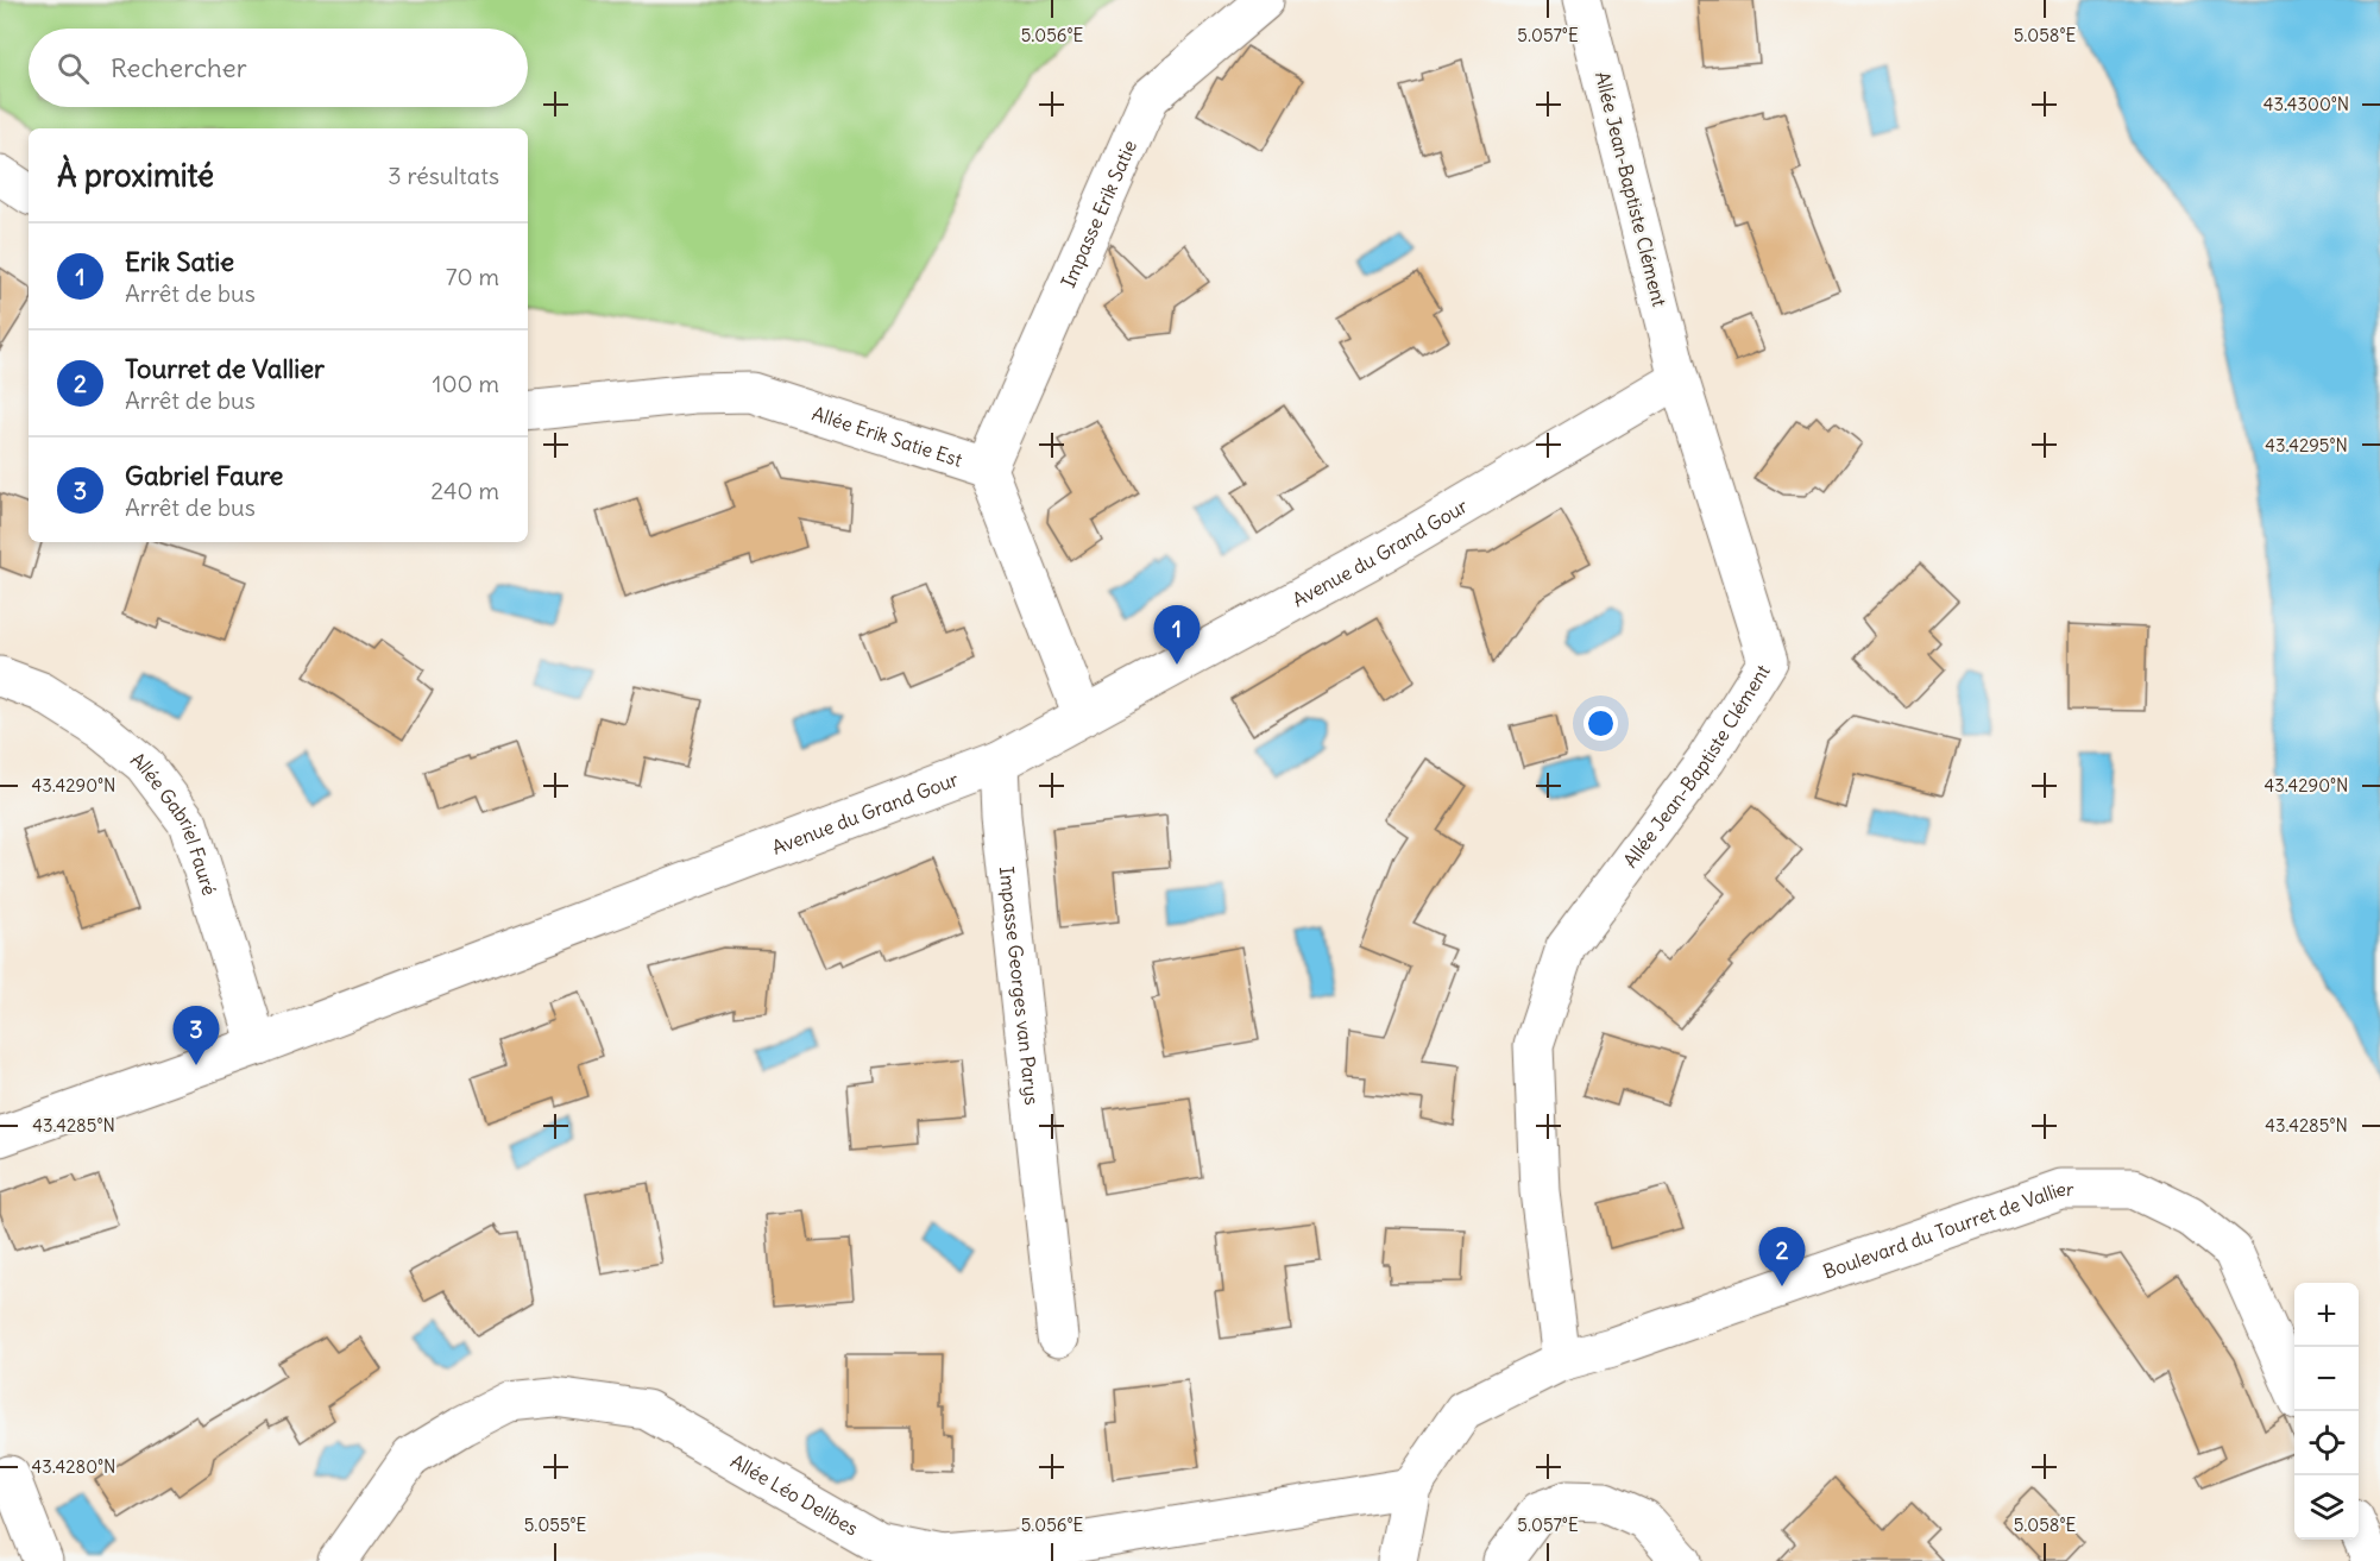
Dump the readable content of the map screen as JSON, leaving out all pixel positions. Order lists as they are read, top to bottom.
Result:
{
  "streets": {
    "street": [
      "Allée Jean-Baptiste Clément",
      "Impasse Erik Satie",
      "Allée Erik Satie Est",
      "Avenue du Grand Gour",
      "Allée Gabriel Fauré",
      "Impasse Georges van Parys",
      "Boulevard du Tourret de Vallier",
      "Allée Léo Delibes"
    ]
  },
  "crossings": [
    ["Allée Jean-Baptiste Clément", "Avenue du Grand Gour"],
    ["Allée Jean-Baptiste Clément", "Boulevard du Tourret de Vallier"],
    ["Impasse Erik Satie", "Allée Erik Satie Est"],
    ["Allée Erik Satie Est", "Avenue du Grand Gour"],
    ["Avenue du Grand Gour", "Allée Gabriel Fauré"],
    ["Avenue du Grand Gour", "Impasse Georges van Parys"],
    ["Boulevard du Tourret de Vallier", "Allée Léo Delibes"]
  ],
  "page": {
    "search": "Rechercher",
    "heading": ["À proximité", "3 résultats"],
    "list": [
      {
        "mark": "1",
        "name": "Erik Satie",
        "note": "Arrêt de bus",
        "value": "70 m"
      },
      {
        "mark": "2",
        "name": "Tourret de Vallier",
        "note": "Arrêt de bus",
        "value": "100 m"
      },
      {
        "mark": "3",
        "name": "Gabriel Faure",
        "note": "Arrêt de bus",
        "value": "240 m"
      }
    ],
    "pins": ["1", "3", "2"],
    "map_buttons": ["+", "−"]
  },
  "coordinates": [
    "5.056°E",
    "5.057°E",
    "5.058°E",
    "43.4300°N",
    "43.4295°N",
    "43.4290°N",
    "43.4285°N",
    "43.4280°N",
    "5.055°E"
  ]
}
